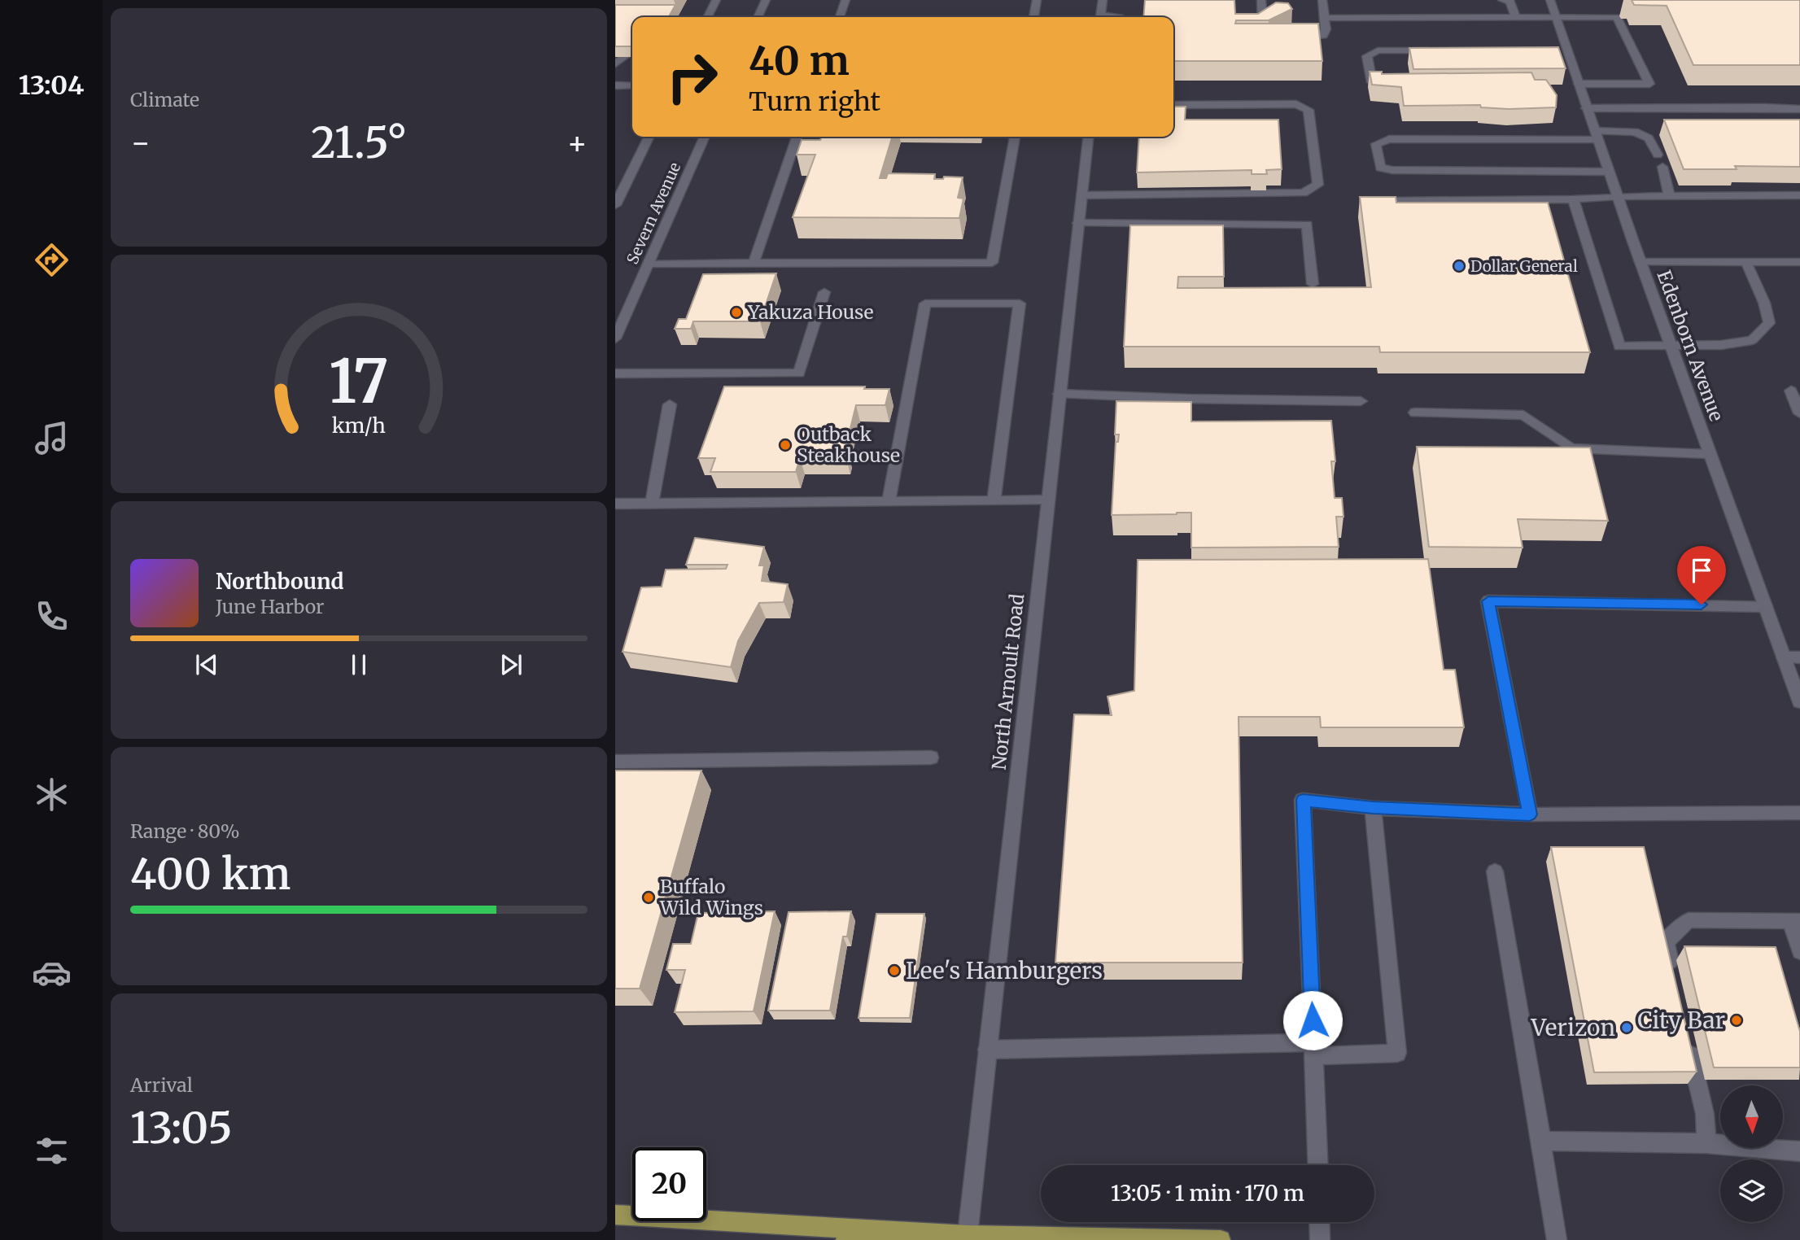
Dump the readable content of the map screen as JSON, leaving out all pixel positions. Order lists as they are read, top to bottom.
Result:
{
  "streets": {
    "street": ["Severn Avenue", "Edenborn Avenue", "North Arnoult Road"]
  },
  "places": [
    "Dollar General",
    "Yakuza House",
    "Outback Steakhouse",
    "Buffalo Wild Wings",
    "Lee's Hamburgers",
    "City Bar",
    "Verizon"
  ],
  "north": "bottom",
  "page": {
    "tabs": "13:04",
    "tile": [
      "Climate",
      ["Range · 80%", "400 km"],
      ["Arrival", "13:05"]
    ],
    "turn": ["40 m", "Turn right"],
    "heat": ["−", "21.5°", "+"],
    "song": ["Northbound", "June Harbor"],
    "limit": "20",
    "trip": "13:05 · 1 min · 170 m",
    "gauge": ["17", "km/h"]
  }
}
